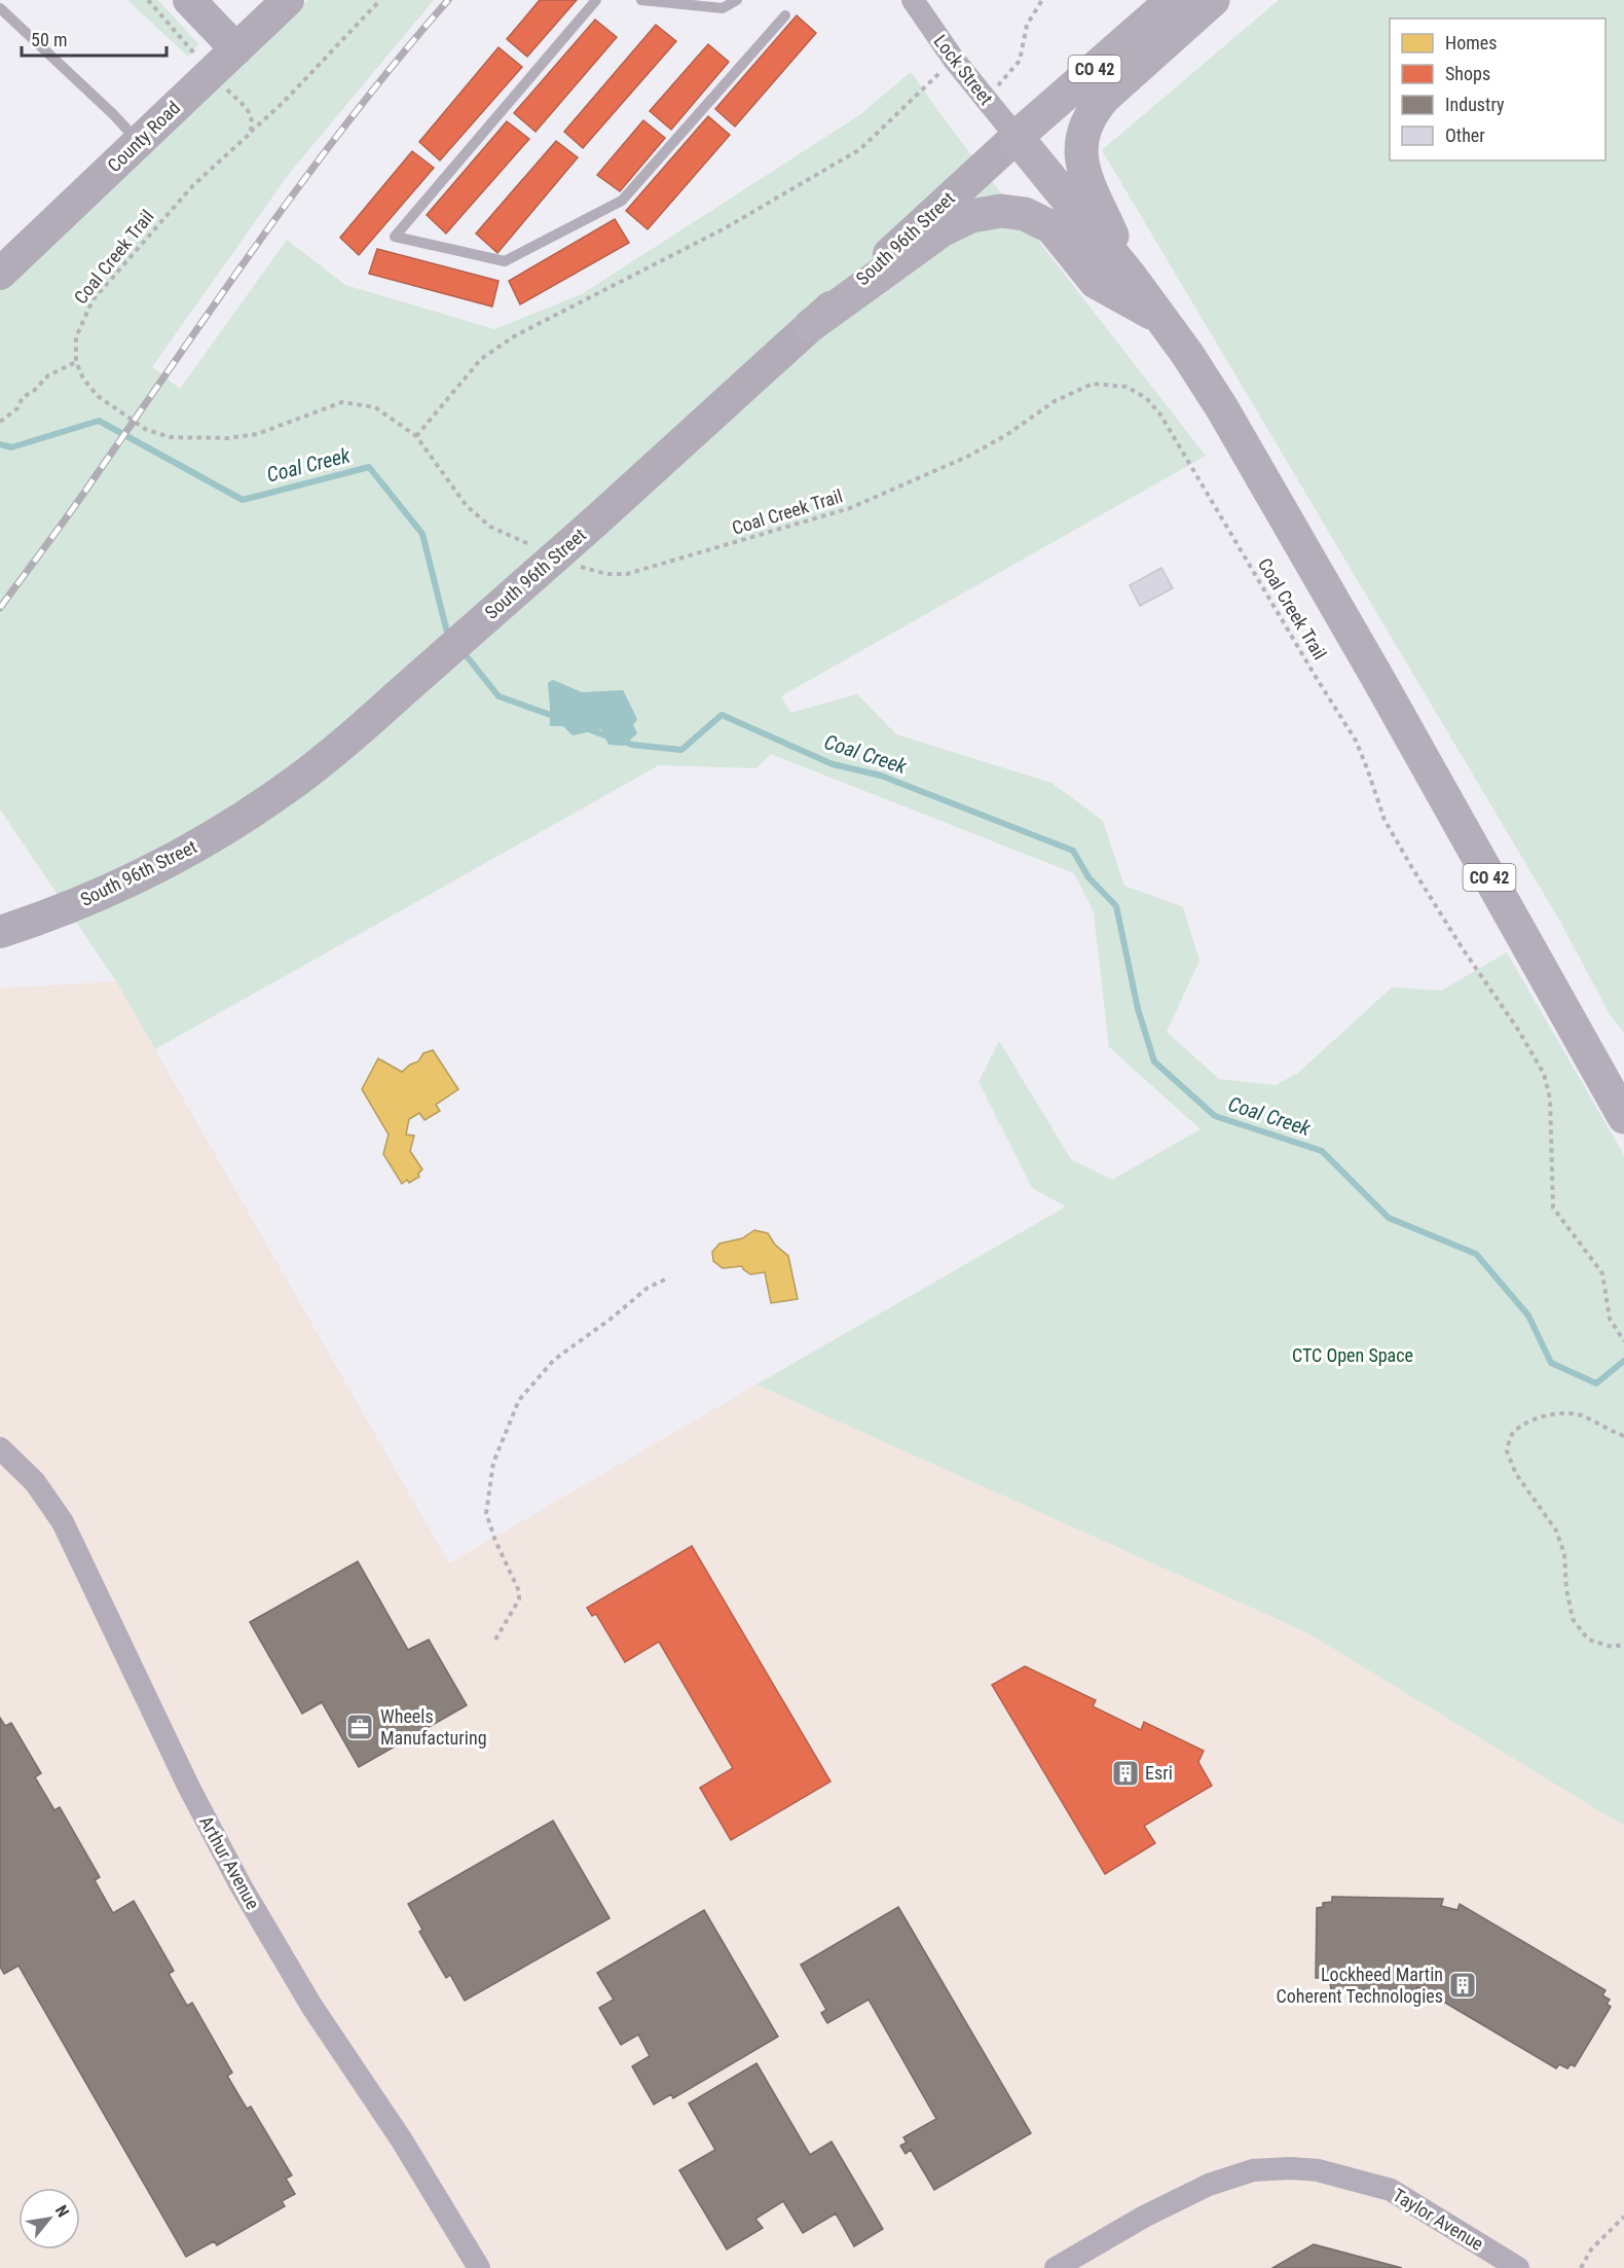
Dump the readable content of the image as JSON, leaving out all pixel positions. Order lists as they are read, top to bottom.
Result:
{
  "streets": {
    "main road": ["CO 42", "County Road", "South 96th Street"],
    "street": ["Lock Street", "Arthur Avenue", "Taylor Avenue"],
    "path": ["Coal Creek Trail"]
  },
  "crossings": [
    ["CO 42", "Lock Street"],
    ["CO 42", "South 96th Street"],
    ["Lock Street", "South 96th Street"]
  ],
  "water": ["Coal Creek"],
  "parks": ["CTC Open Space"],
  "places": {
    "office": ["Wheels Manufacturing"],
    "building": ["Esri", "Lockheed Martin Coherent Technologies"]
  },
  "legend": [
    "Homes",
    "Shops",
    "Industry",
    "Other"
  ],
  "scale_bar": "50 m",
  "north": "top right"
}
